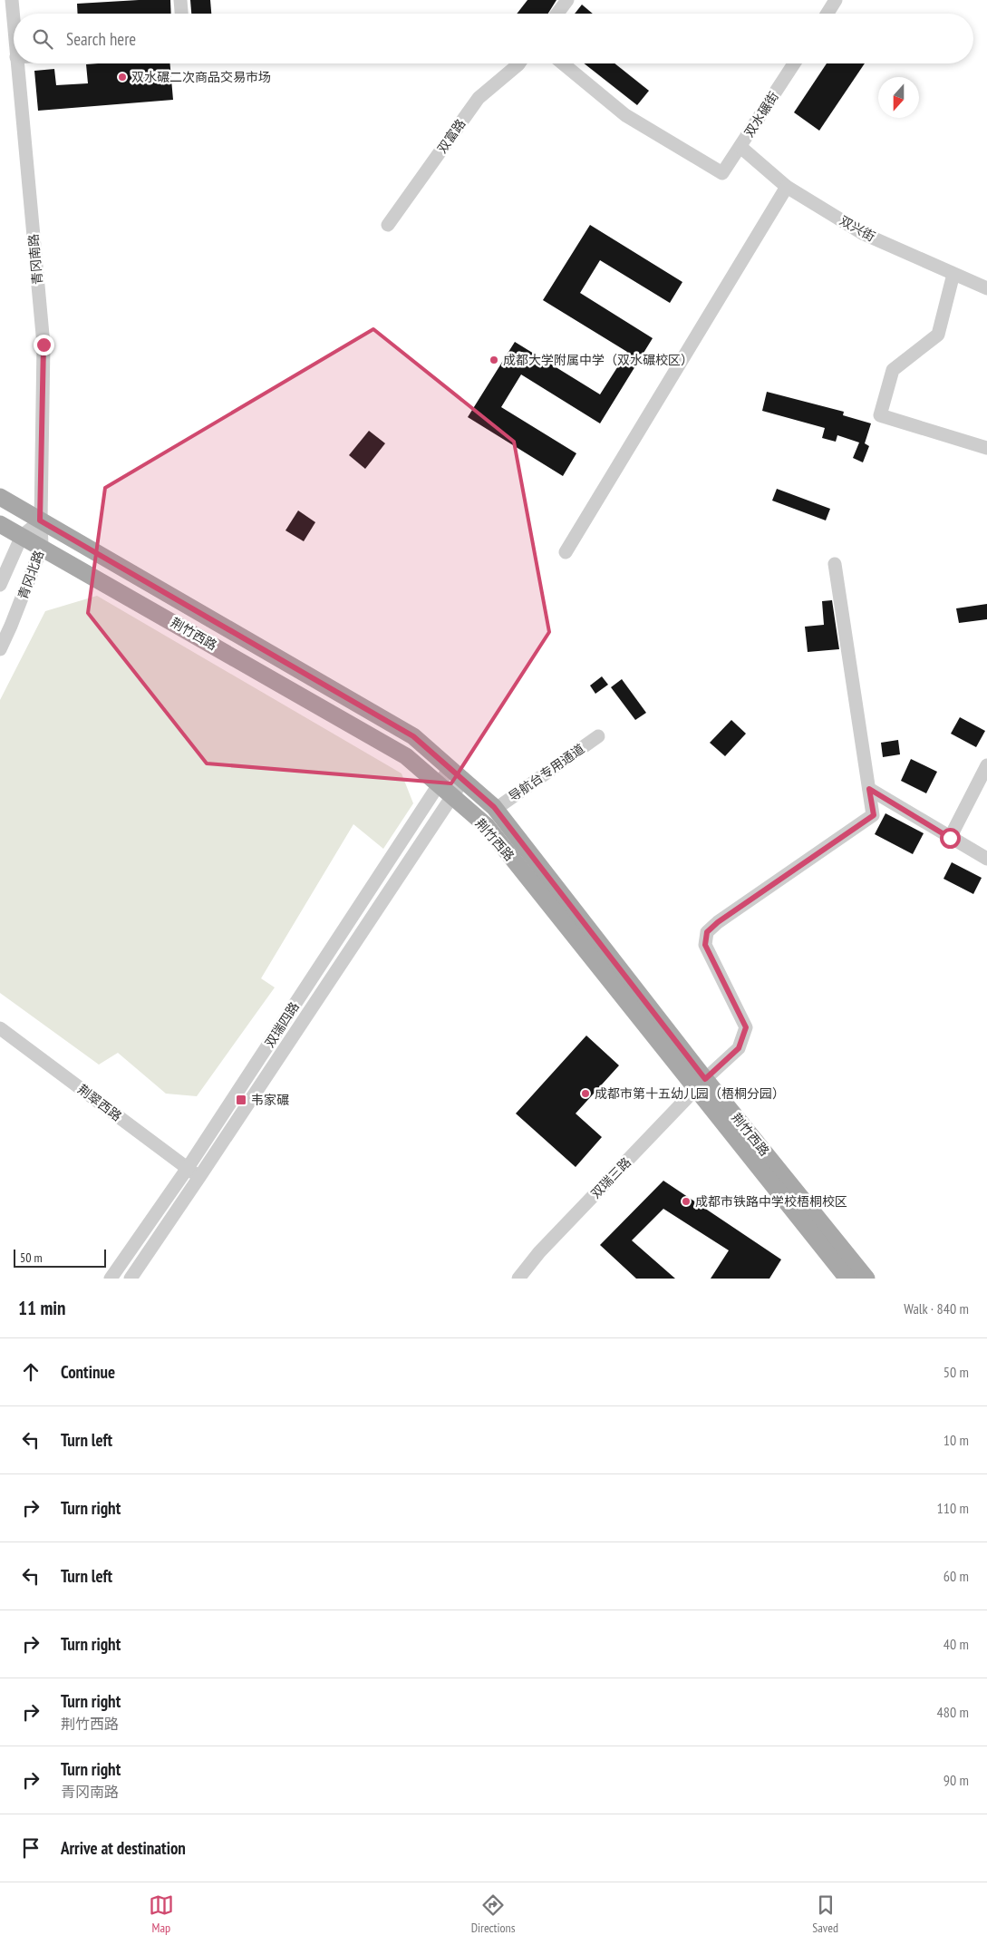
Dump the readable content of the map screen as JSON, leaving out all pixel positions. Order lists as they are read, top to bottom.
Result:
{
  "streets": {
    "main road": ["荆竹西路"],
    "street": [
      "双水碾街",
      "双富路",
      "双兴街",
      "青冈南路",
      "青冈北路",
      "导航台专用通道",
      "双瑞四路",
      "荆翠西路",
      "双瑞三路"
    ]
  },
  "crossings": [
    ["双水碾街", "双兴街"],
    ["青冈南路", "青冈北路"],
    ["青冈南路", "荆竹西路"],
    ["青冈北路", "荆竹西路"],
    ["荆竹西路", "导航台专用通道"],
    ["荆竹西路", "双瑞四路"],
    ["荆竹西路", "双瑞三路"],
    ["双瑞四路", "荆翠西路"]
  ],
  "places": {
    "other": [
      "双水碾二次商品交易市场",
      "成都大学附属中学（双水碾校区）",
      "成都市第十五幼儿园（梧桐分园）",
      "成都市铁路中学校梧桐校区"
    ],
    "transit": ["韦家碾"]
  },
  "scale_bar": "50 m",
  "north": "bottom",
  "page": {
    "search": "Search here",
    "scale": "50 m",
    "heading": ["11 min", "Walk · 840 m"],
    "list": [
      ["Continue", "50 m"],
      ["Turn left", "10 m"],
      ["Turn right", "110 m"],
      ["Turn left", "60 m"],
      ["Turn right", "40 m"],
      ["Turn right", "荆竹西路", "480 m"],
      ["Turn right", "青冈南路", "90 m"],
      "Arrive at destination"
    ],
    "nav": ["Map", "Directions", "Saved"]
  }
}
